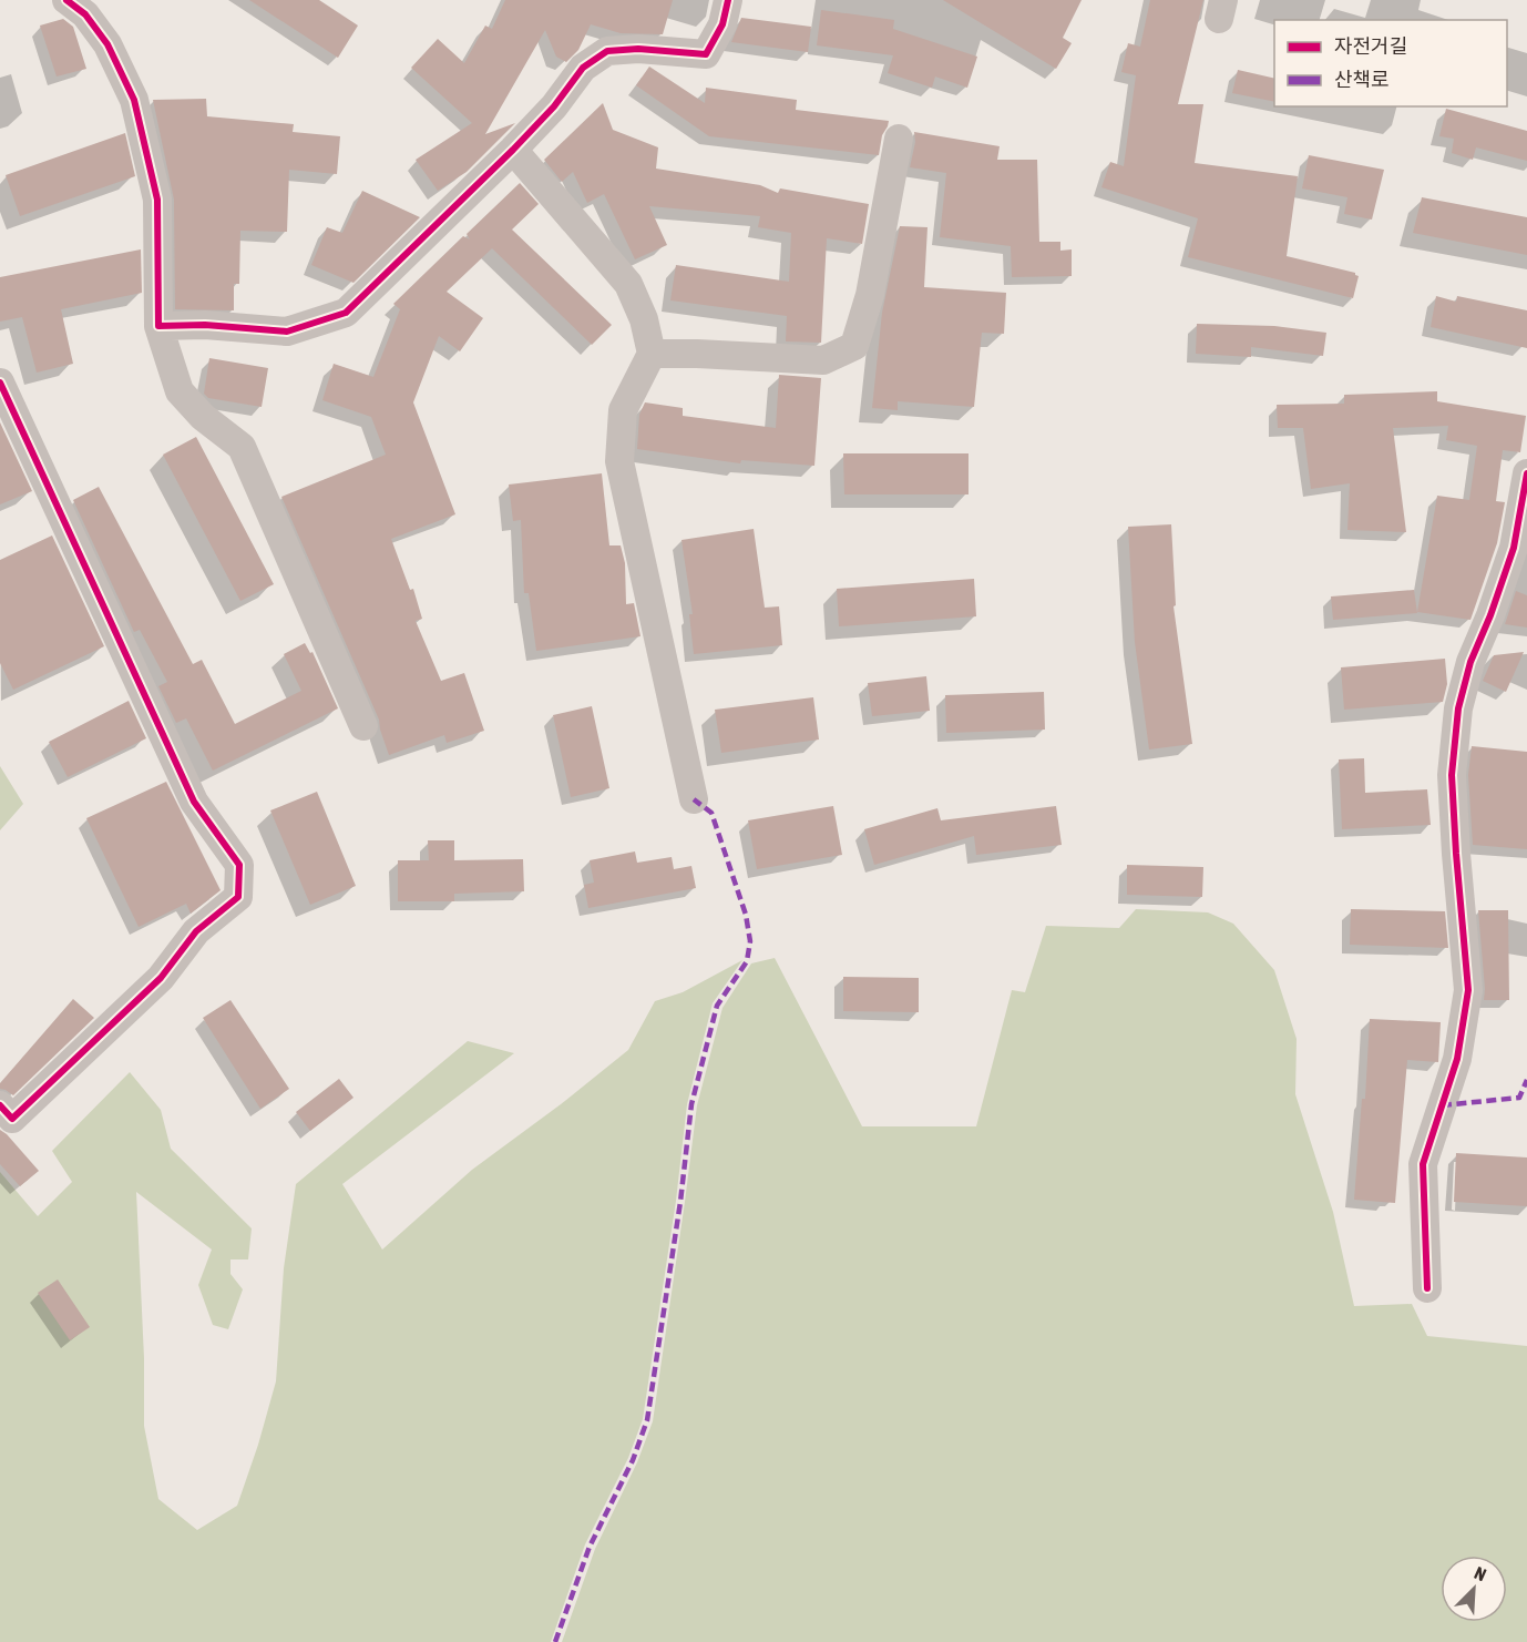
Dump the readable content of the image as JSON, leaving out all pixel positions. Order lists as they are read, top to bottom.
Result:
{
  "legend": ["자전거길", "산책로"],
  "north": "top right"
}
